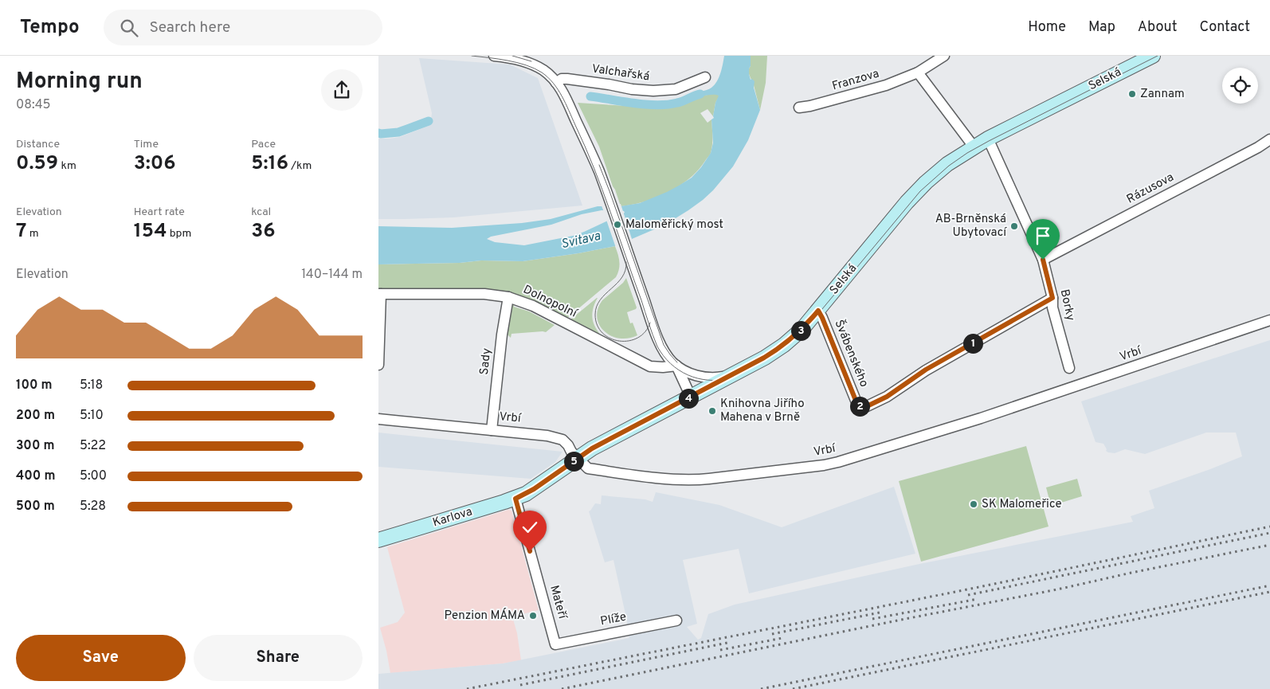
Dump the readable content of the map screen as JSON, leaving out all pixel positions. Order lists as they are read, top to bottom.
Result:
{
  "streets": {
    "main road": ["Selská", "Karlova"],
    "street": [
      "Valchařská",
      "Franzova",
      "Rázusova",
      "Dolnopolní",
      "Borky",
      "Švábenského",
      "Vrbí",
      "Sady",
      "Mateří",
      "Plíže"
    ]
  },
  "crossings": [
    ["Valchařská", "Dolnopolní"],
    ["Selská", "Dolnopolní"],
    ["Selská", "Borky"],
    ["Selská", "Švábenského"],
    ["Selská", "Vrbí"],
    ["Selská", "Karlova"],
    ["Selská", "Mateří"],
    ["Rázusova", "Borky"],
    ["Dolnopolní", "Sady"],
    ["Borky", "Švábenského"],
    ["Vrbí", "Sady"],
    ["Karlova", "Mateří"],
    ["Mateří", "Plíže"]
  ],
  "water": ["Svitava"],
  "places": [
    "Zannam",
    "Maloměřický most",
    "AB-Brněnská Ubytovací",
    "Knihovna Jiřího Mahena v Brně",
    "SK Malomeřice",
    "Penzion MÁMA"
  ],
  "page": {
    "header": "Tempo",
    "search": "Search here",
    "nav": [
      "Home",
      "Map",
      "About",
      "Contact"
    ],
    "heading": ["Morning run", "08:45"],
    "stats": [
      ["Distance", "0.59 km"],
      ["Time", "3:06"],
      ["Pace", "5:16 /km"],
      ["Elevation", "7 m"],
      ["Heart rate", "154 bpm"],
      ["kcal", "36"]
    ],
    "chart": ["Elevation", "140–144 m"],
    "pins": [
      "3",
      "1",
      "4",
      "2",
      "5"
    ],
    "list": [
      {
        "name": "100 m",
        "note": "5:18"
      },
      {
        "name": "200 m",
        "note": "5:10"
      },
      {
        "name": "300 m",
        "note": "5:22"
      },
      {
        "name": "400 m",
        "note": "5:00"
      },
      {
        "name": "500 m",
        "note": "5:28"
      }
    ],
    "buttons": ["Save", "Share"]
  }
}
